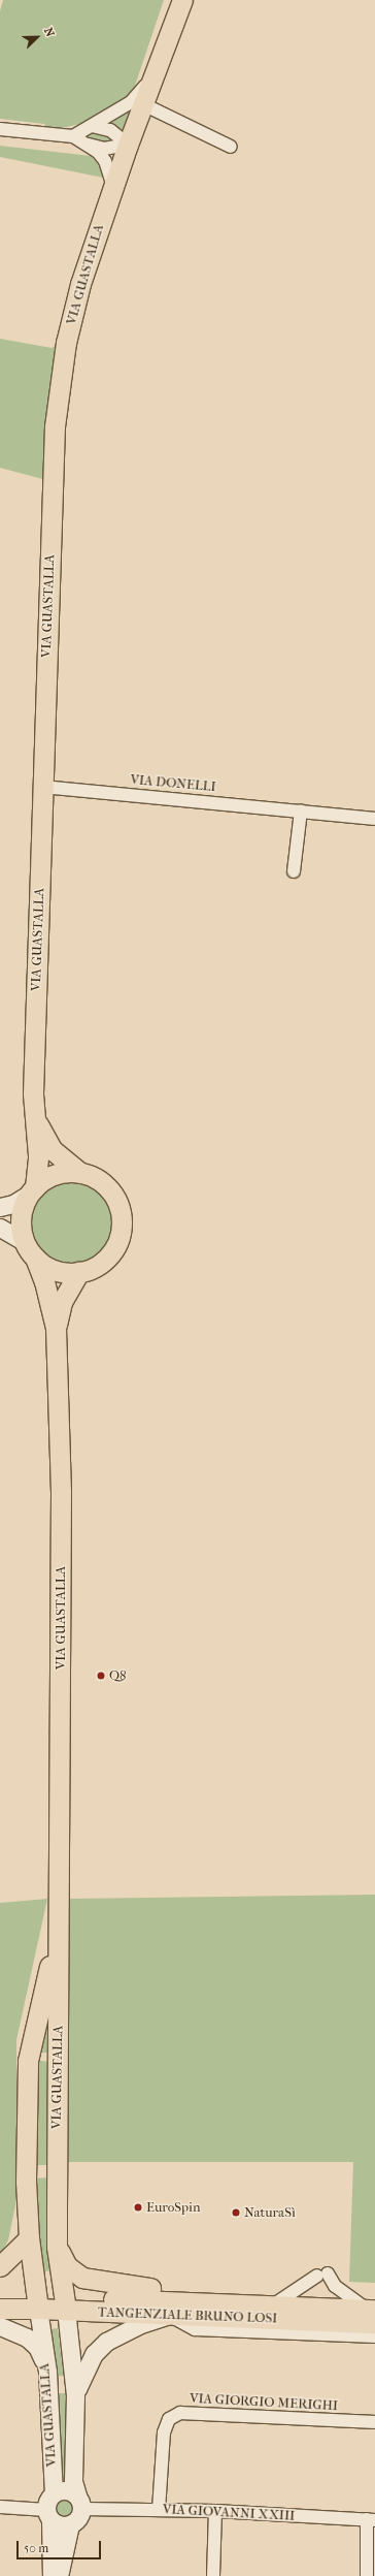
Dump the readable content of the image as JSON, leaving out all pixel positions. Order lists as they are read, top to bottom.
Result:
{
  "streets": {
    "main road": ["VIA GUASTALLA", "TANGENZIALE BRUNO LOSI"],
    "street": ["VIA DONELLI", "VIA GIORGIO MERIGHI", "VIA GIOVANNI XXIII"]
  },
  "crossings": [
    ["VIA GUASTALLA", "VIA DONELLI"],
    ["VIA GUASTALLA", "TANGENZIALE BRUNO LOSI"],
    ["VIA GUASTALLA", "VIA GIOVANNI XXIII"],
    ["VIA GIORGIO MERIGHI", "VIA GIOVANNI XXIII"]
  ],
  "places": ["Q8", "EuroSpin", "NaturaSì"],
  "scale_bar": "50 m",
  "north": "top right"
}
